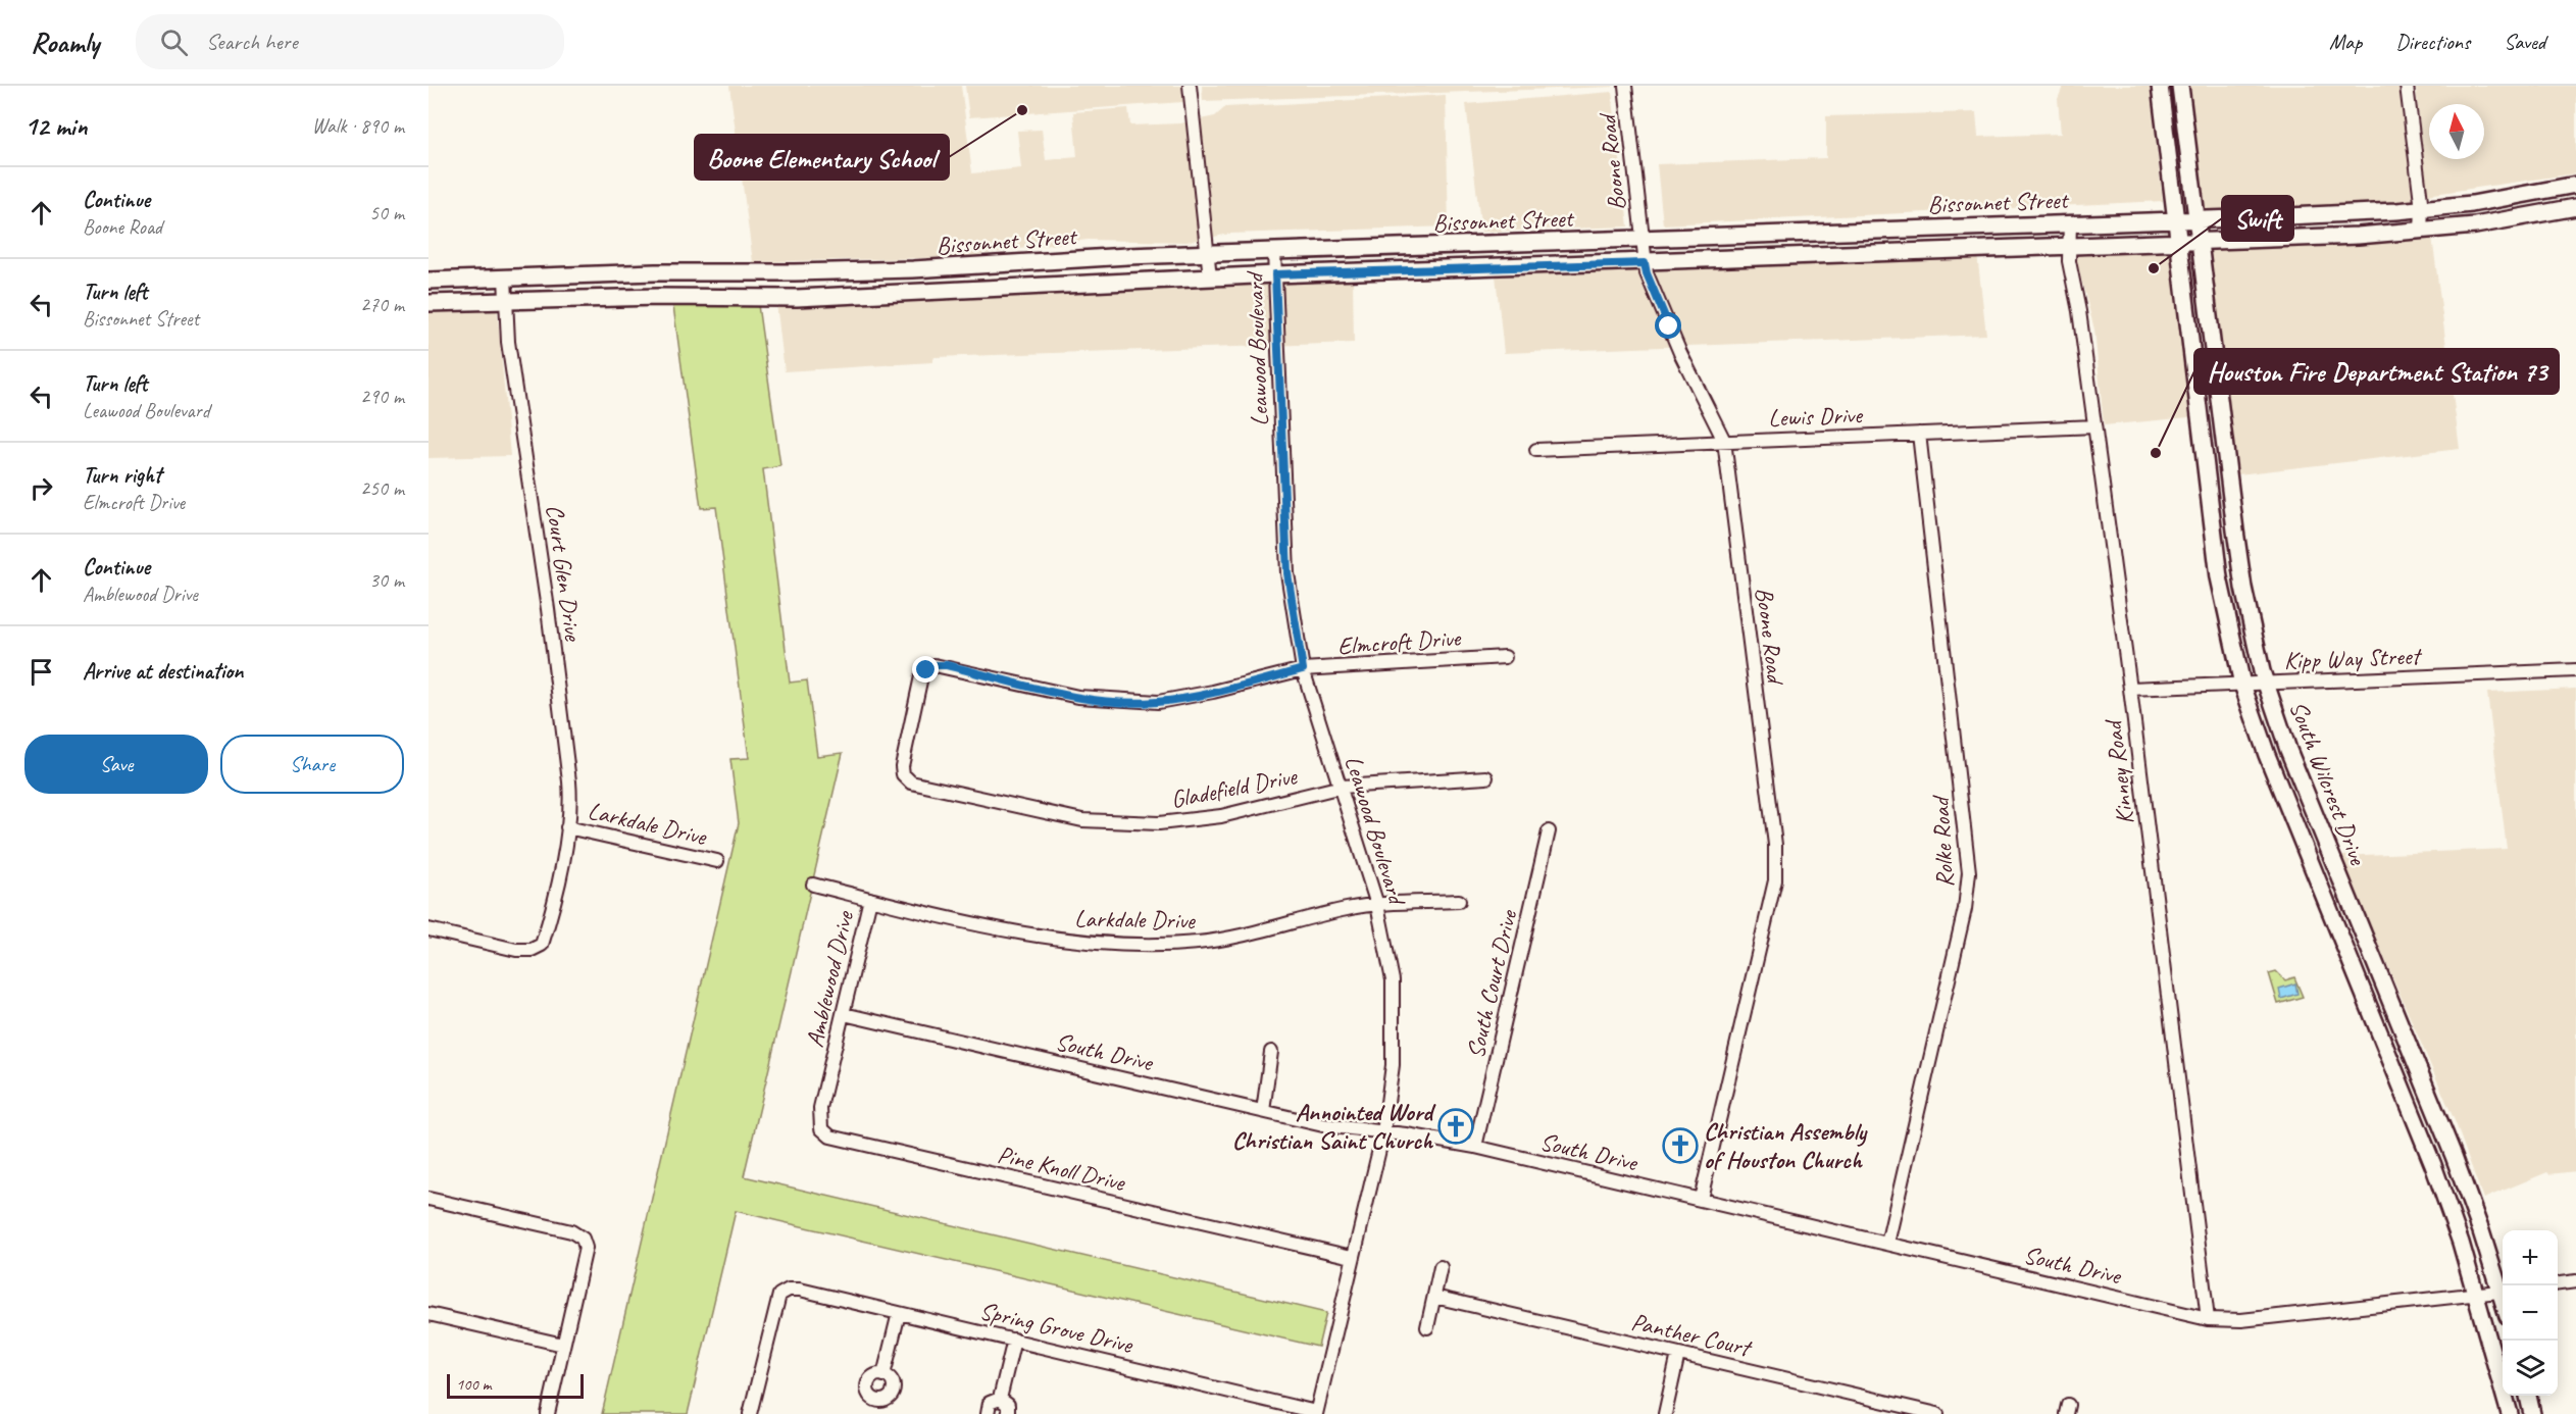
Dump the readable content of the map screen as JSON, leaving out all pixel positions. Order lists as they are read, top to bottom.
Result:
{
  "streets": {
    "main road": ["Bissonnet Street", "South Wilcrest Drive"],
    "street": [
      "Boone Road",
      "Leawood Boulevard",
      "Lewis Drive",
      "Court Glen Drive",
      "Elmcroft Drive",
      "Kipp Way Street",
      "Kinney Road",
      "Gladefield Drive",
      "Larkdale Drive",
      "Rolke Road",
      "Amblewood Drive",
      "South Court Drive",
      "South Drive",
      "Pine Knoll Drive",
      "Spring Grove Drive",
      "Panther Court"
    ]
  },
  "crossings": [
    ["Boone Road", "Bissonnet Street"],
    ["Boone Road", "Lewis Drive"],
    ["Boone Road", "South Drive"],
    ["Bissonnet Street", "Leawood Boulevard"],
    ["Bissonnet Street", "Court Glen Drive"],
    ["Bissonnet Street", "Kinney Road"],
    ["Bissonnet Street", "South Wilcrest Drive"],
    ["Leawood Boulevard", "Elmcroft Drive"],
    ["Leawood Boulevard", "Gladefield Drive"],
    ["Leawood Boulevard", "Larkdale Drive"],
    ["Leawood Boulevard", "South Drive"],
    ["Leawood Boulevard", "Pine Knoll Drive"],
    ["Leawood Boulevard", "Spring Grove Drive"],
    ["Lewis Drive", "Kinney Road"],
    ["Lewis Drive", "Rolke Road"],
    ["Court Glen Drive", "Larkdale Drive"],
    ["Elmcroft Drive", "Gladefield Drive"],
    ["Kipp Way Street", "Kinney Road"],
    ["Kipp Way Street", "South Wilcrest Drive"],
    ["Kinney Road", "South Drive"],
    ["South Wilcrest Drive", "South Drive"],
    ["Larkdale Drive", "Amblewood Drive"],
    ["Rolke Road", "South Drive"],
    ["Amblewood Drive", "South Drive"],
    ["Amblewood Drive", "Pine Knoll Drive"],
    ["South Court Drive", "South Drive"]
  ],
  "places": {
    "other": ["Boone Elementary School", "Swift", "Houston Fire Department Station 73"],
    "church": ["Annointed Word Christian Saint Church", "Christian Assembly of Houston Church"]
  },
  "scale_bar": "100 m",
  "north": "top",
  "page": {
    "header": "Roamly",
    "search": "Search here",
    "nav": ["Map", "Directions", "Saved"],
    "heading": ["12 min", "Walk · 890 m"],
    "list": [
      ["Continue", "Boone Road", "50 m"],
      ["Turn left", "Bissonnet Street", "270 m"],
      ["Turn left", "Leawood Boulevard", "290 m"],
      ["Turn right", "Elmcroft Drive", "250 m"],
      ["Continue", "Amblewood Drive", "30 m"],
      "Arrive at destination"
    ],
    "buttons": ["Save", "Share"],
    "map_buttons": ["+", "−"],
    "scale": "100 m"
  }
}
